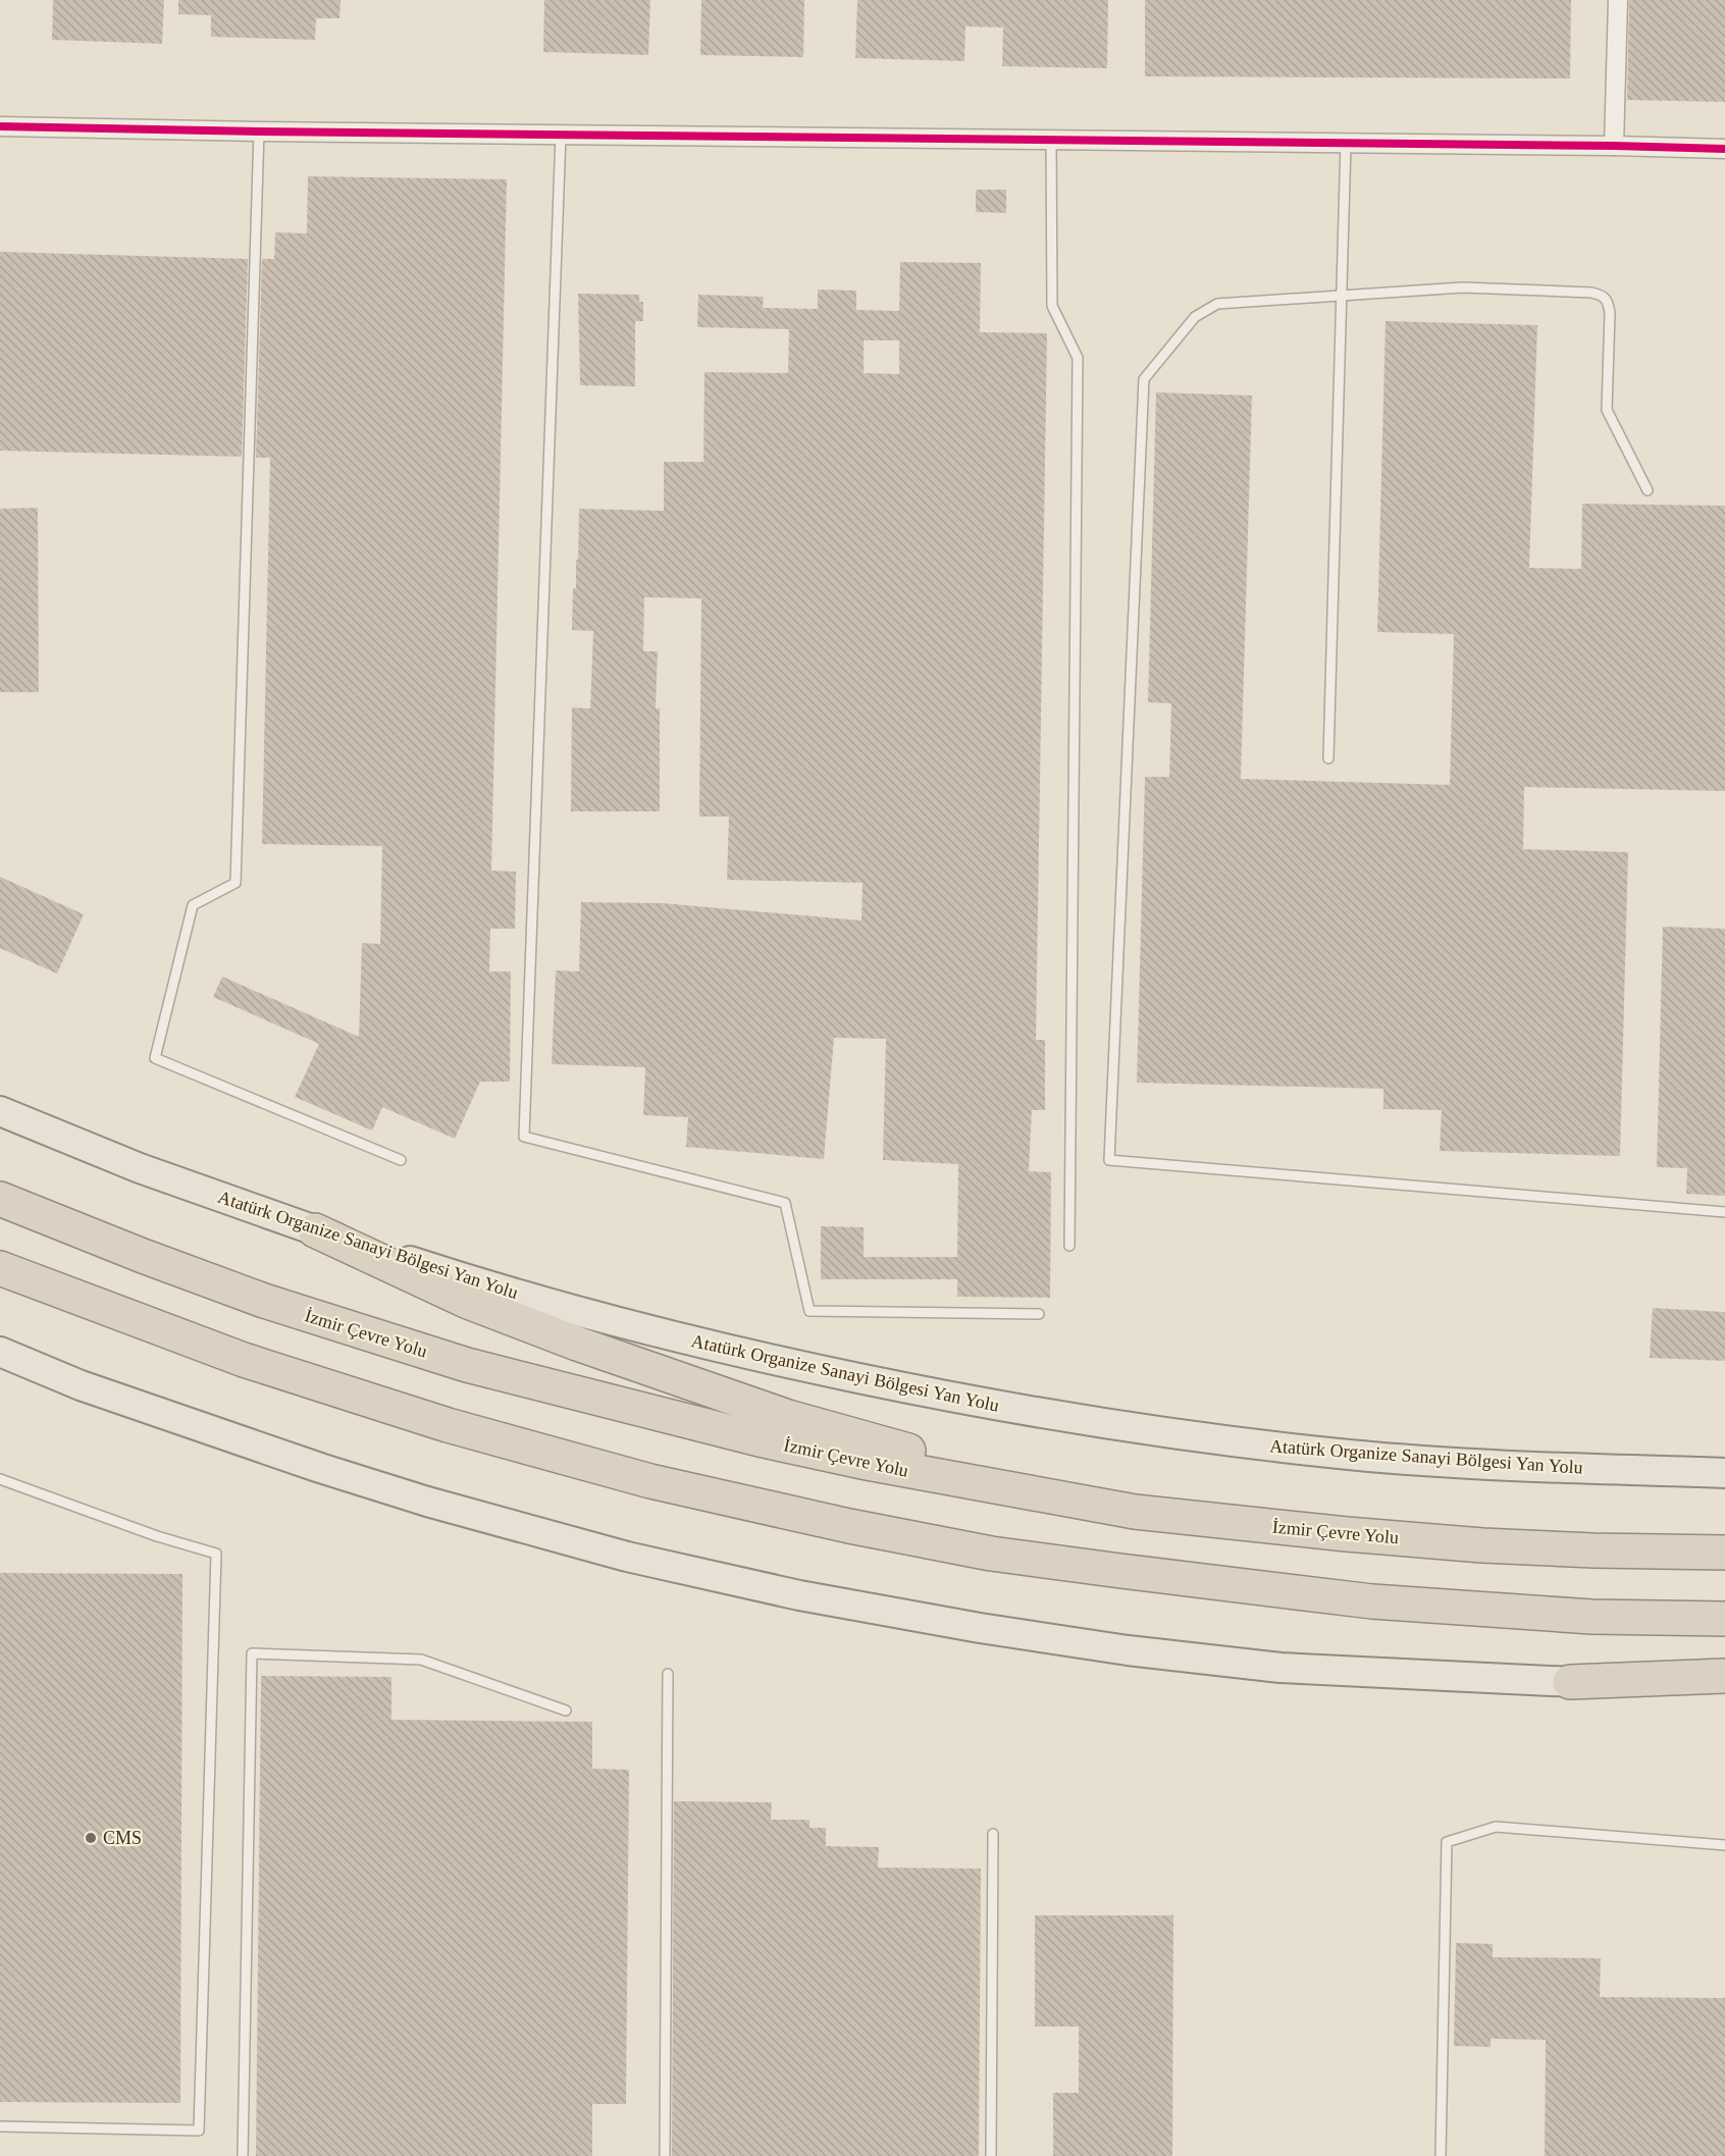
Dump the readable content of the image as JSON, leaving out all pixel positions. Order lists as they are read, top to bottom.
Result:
{
  "streets": {
    "highway": ["İzmir Çevre Yolu"],
    "main road": ["Atatürk Organize Sanayi Bölgesi Yan Yolu"]
  },
  "places": ["CMS"]
}
